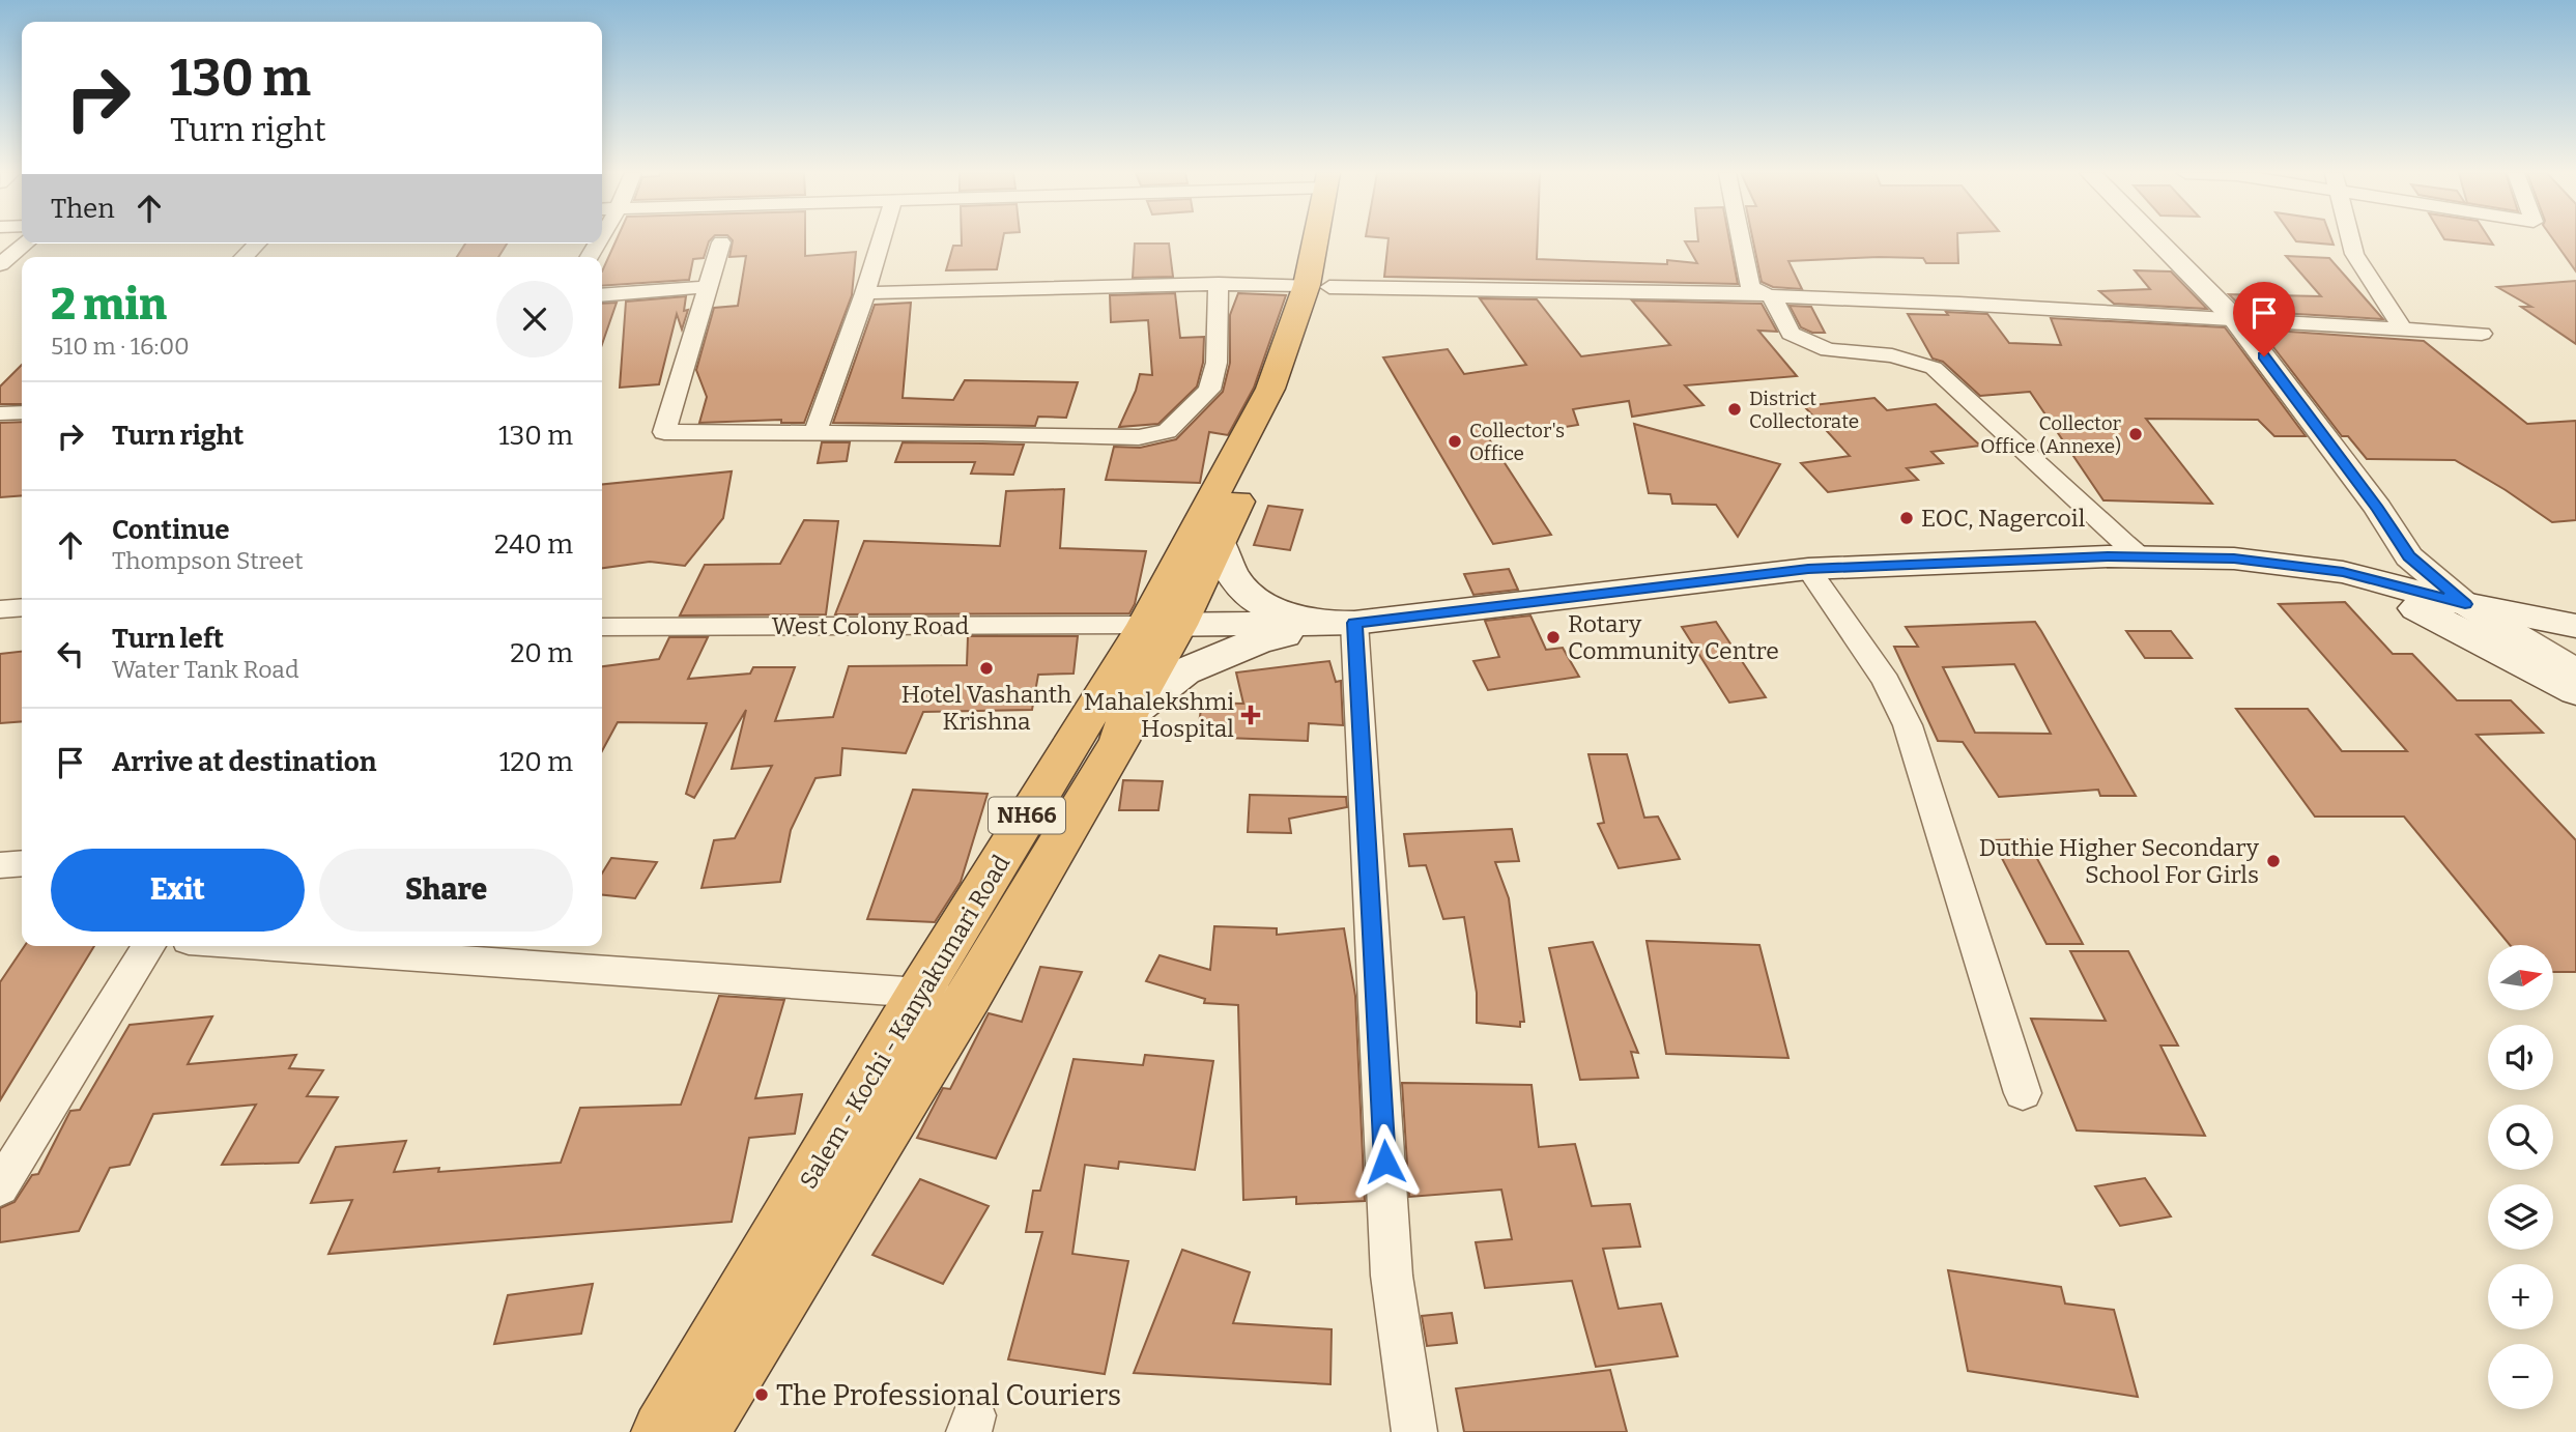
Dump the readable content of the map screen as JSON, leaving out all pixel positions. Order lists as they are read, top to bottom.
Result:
{
  "streets": {
    "highway": ["NH66", "Salem - Kochi - Kanyakumari Road"],
    "street": ["West Colony Road"]
  },
  "crossings": [
    ["West Colony Road", "Salem - Kochi - Kanyakumari Road"]
  ],
  "places": {
    "other": [
      "District Collectorate",
      "Collector Office (Annexe)",
      "Collector's Office",
      "EOC, Nagercoil",
      "Rotary Community Centre",
      "Hotel Vashanth Krishna",
      "Duthie Higher Secondary School For Girls",
      "The Professional Couriers"
    ],
    "health": ["Mahalekshmi Hospital"]
  },
  "north": "right",
  "page": {
    "turn": ["130 m", "Turn right"],
    "then": "Then",
    "heading": ["2 min", "510 m · 16:00"],
    "list": [
      {
        "name": "Turn right",
        "value": "130 m"
      },
      {
        "name": "Continue",
        "note": "Thompson Street",
        "value": "240 m"
      },
      {
        "name": "Turn left",
        "note": "Water Tank Road",
        "value": "20 m"
      },
      {
        "name": "Arrive at destination",
        "value": "120 m"
      }
    ],
    "buttons": ["Exit", "Share"],
    "map_buttons": ["+", "−"]
  }
}
